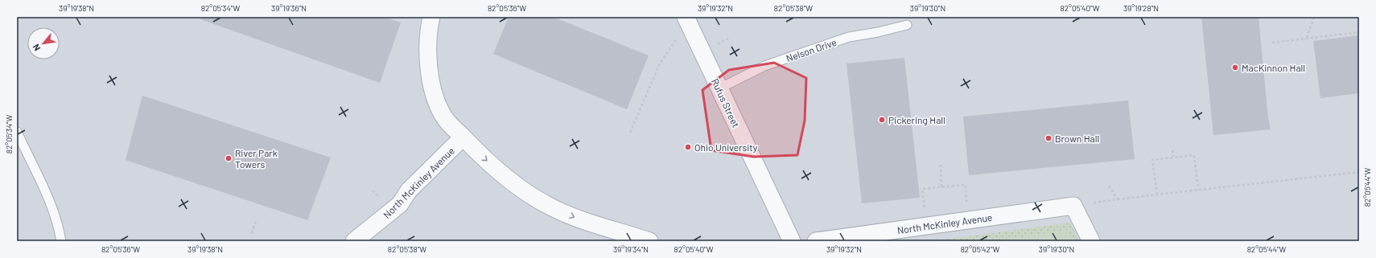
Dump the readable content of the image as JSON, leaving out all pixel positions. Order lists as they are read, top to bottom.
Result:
{
  "streets": {
    "street": ["Rufus Street", "North McKinley Avenue"],
    "lane": ["Nelson Drive"]
  },
  "crossings": [
    ["Nelson Drive", "Rufus Street"]
  ],
  "places": [
    "MacKinnon Hall",
    "Pickering Hall",
    "Brown Hall",
    "Ohio University",
    "River Park Towers"
  ],
  "north": "bottom left",
  "coordinates": [
    "39°19'38\"N",
    "82°05'34\"W",
    "39°19'36\"N",
    "82°05'36\"W",
    "39°19'32\"N",
    "82°05'38\"W",
    "39°19'30\"N",
    "82°05'40\"W",
    "39°19'28\"N",
    "82°05'44\"W",
    "39°19'34\"N",
    "82°05'42\"W"
  ]
}
